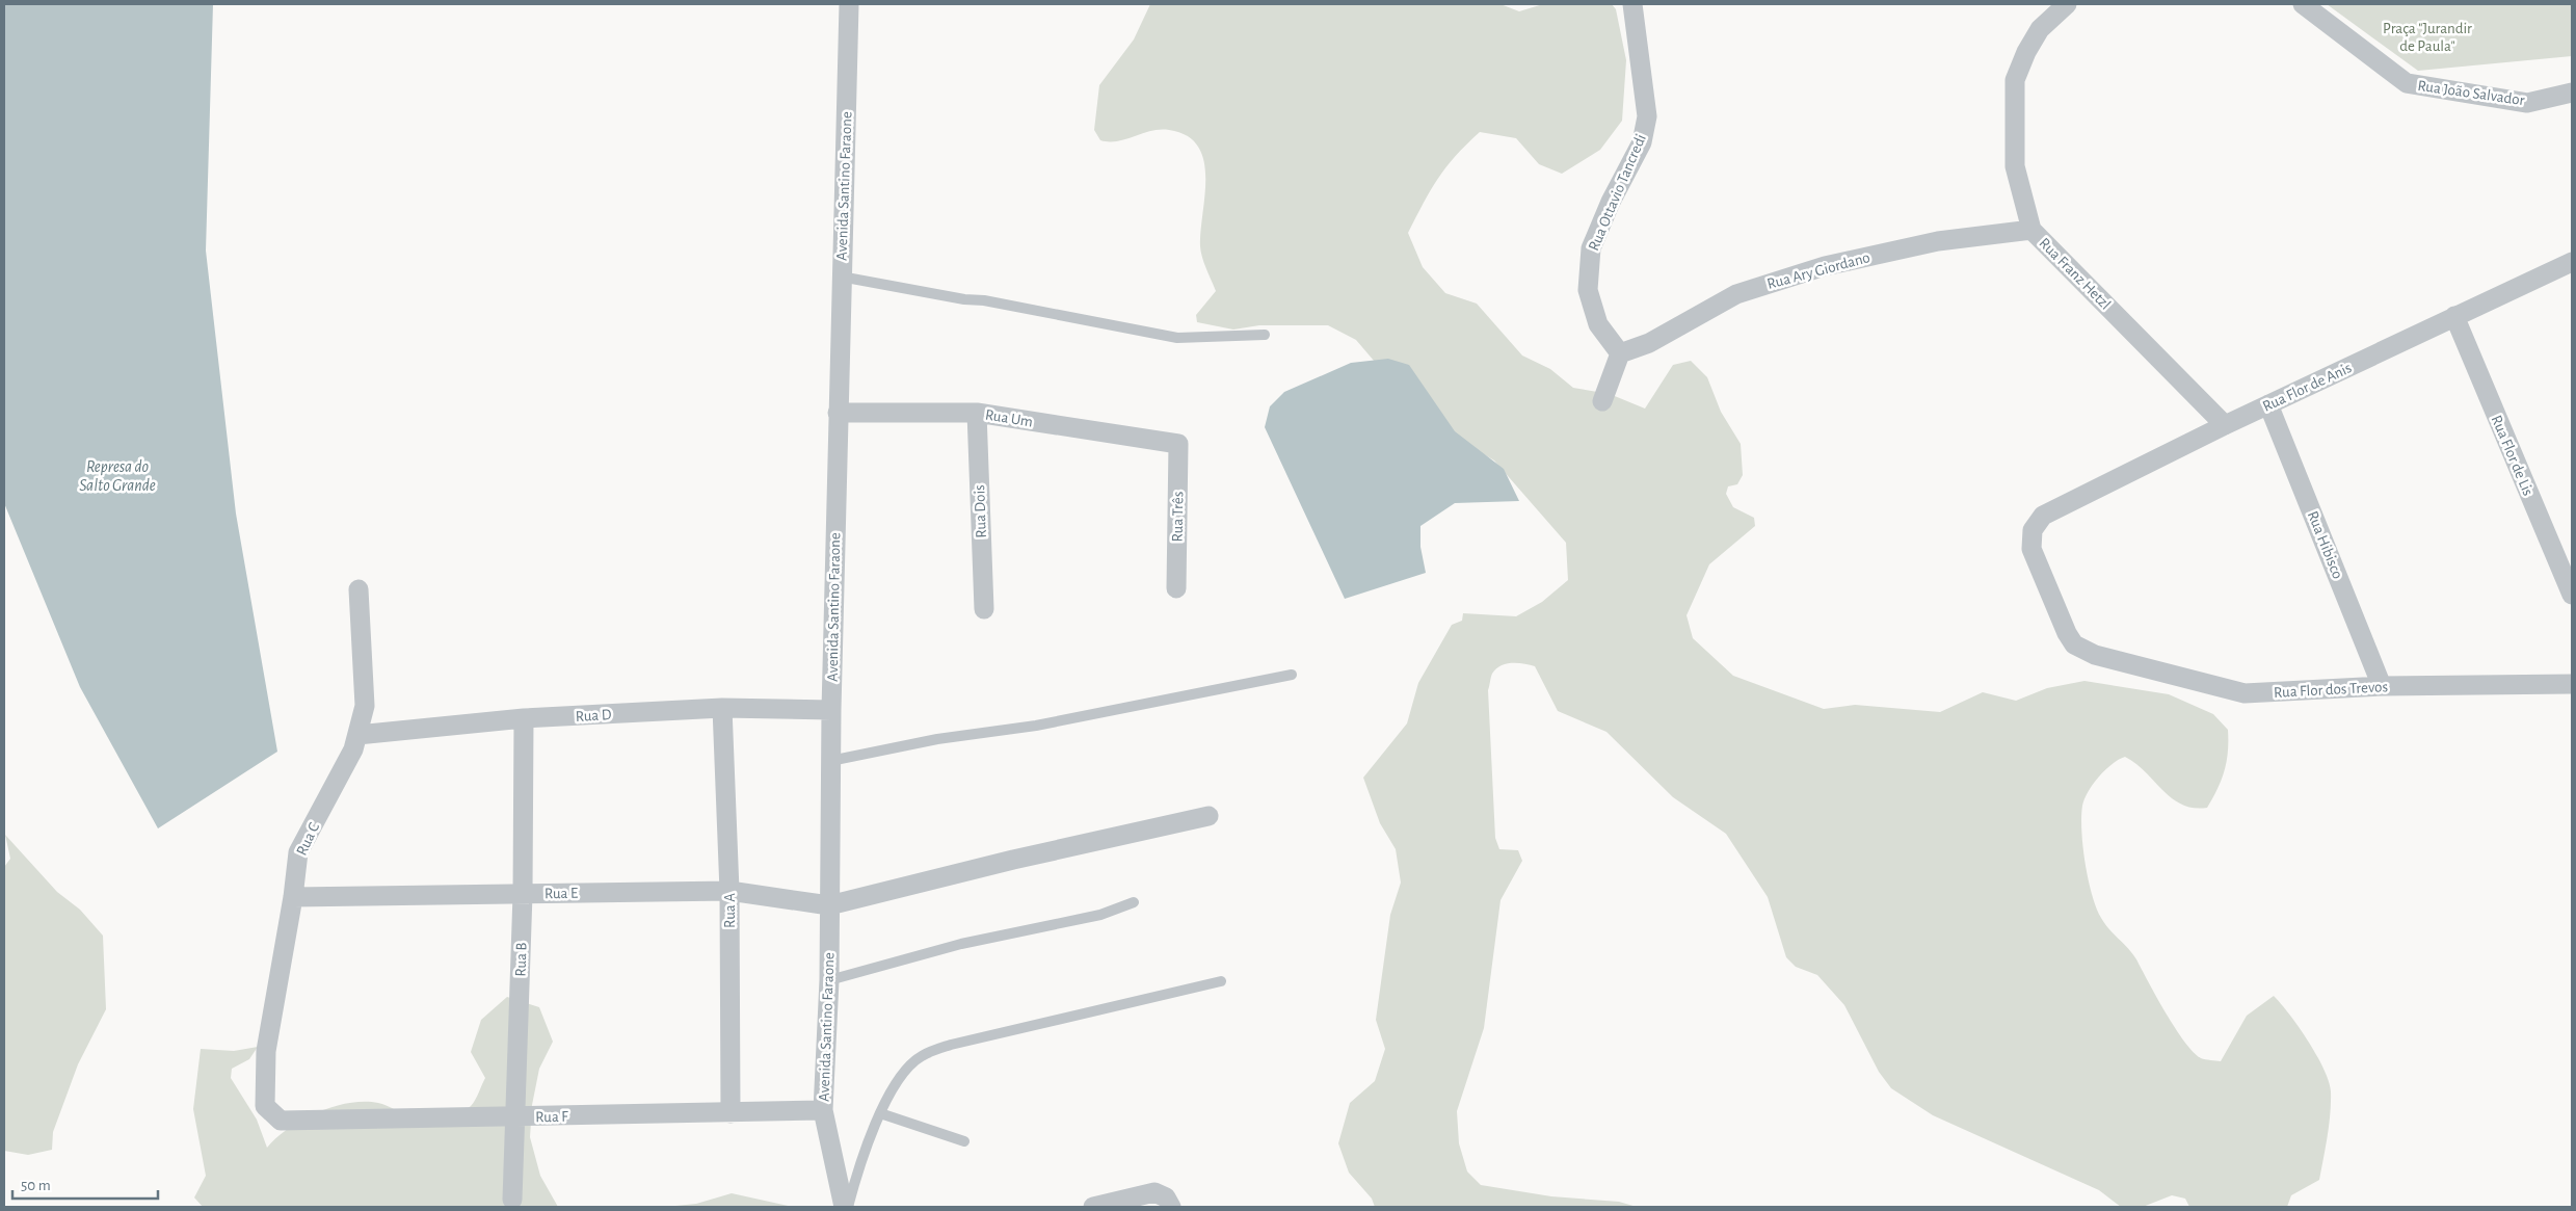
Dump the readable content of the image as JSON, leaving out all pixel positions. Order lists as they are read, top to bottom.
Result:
{
  "streets": {
    "street": [
      "Rua João Salvador",
      "Avenida Santino Faraone",
      "Rua Ottavio Tancredi",
      "Rua Ary Giordano",
      "Rua Franz Hetzl",
      "Rua Flor de Anis",
      "Rua Um",
      "Rua Flor de Lis",
      "Rua Dois",
      "Rua Três",
      "Rua Hibisco",
      "Rua Flor dos Trevos",
      "Rua D",
      "Rua C",
      "Rua E",
      "Rua A",
      "Rua B",
      "Rua F"
    ]
  },
  "crossings": [
    ["Avenida Santino Faraone", "Rua Um"],
    ["Avenida Santino Faraone", "Rua D"],
    ["Avenida Santino Faraone", "Rua E"],
    ["Avenida Santino Faraone", "Rua F"],
    ["Rua Ottavio Tancredi", "Rua Ary Giordano"],
    ["Rua Ary Giordano", "Rua Franz Hetzl"],
    ["Rua Franz Hetzl", "Rua Flor de Anis"],
    ["Rua Flor de Anis", "Rua Flor de Lis"],
    ["Rua Flor de Anis", "Rua Hibisco"],
    ["Rua Flor de Anis", "Rua Flor dos Trevos"],
    ["Rua Um", "Rua Dois"],
    ["Rua Um", "Rua Três"],
    ["Rua Hibisco", "Rua Flor dos Trevos"],
    ["Rua D", "Rua C"],
    ["Rua D", "Rua A"],
    ["Rua D", "Rua B"],
    ["Rua C", "Rua E"],
    ["Rua C", "Rua F"],
    ["Rua E", "Rua A"],
    ["Rua E", "Rua B"],
    ["Rua A", "Rua F"],
    ["Rua B", "Rua F"]
  ],
  "water": ["Represa do Salto Grande"],
  "parks": ["Praça \"Jurandir de Paula\""],
  "scale_bar": "50 m"
}
